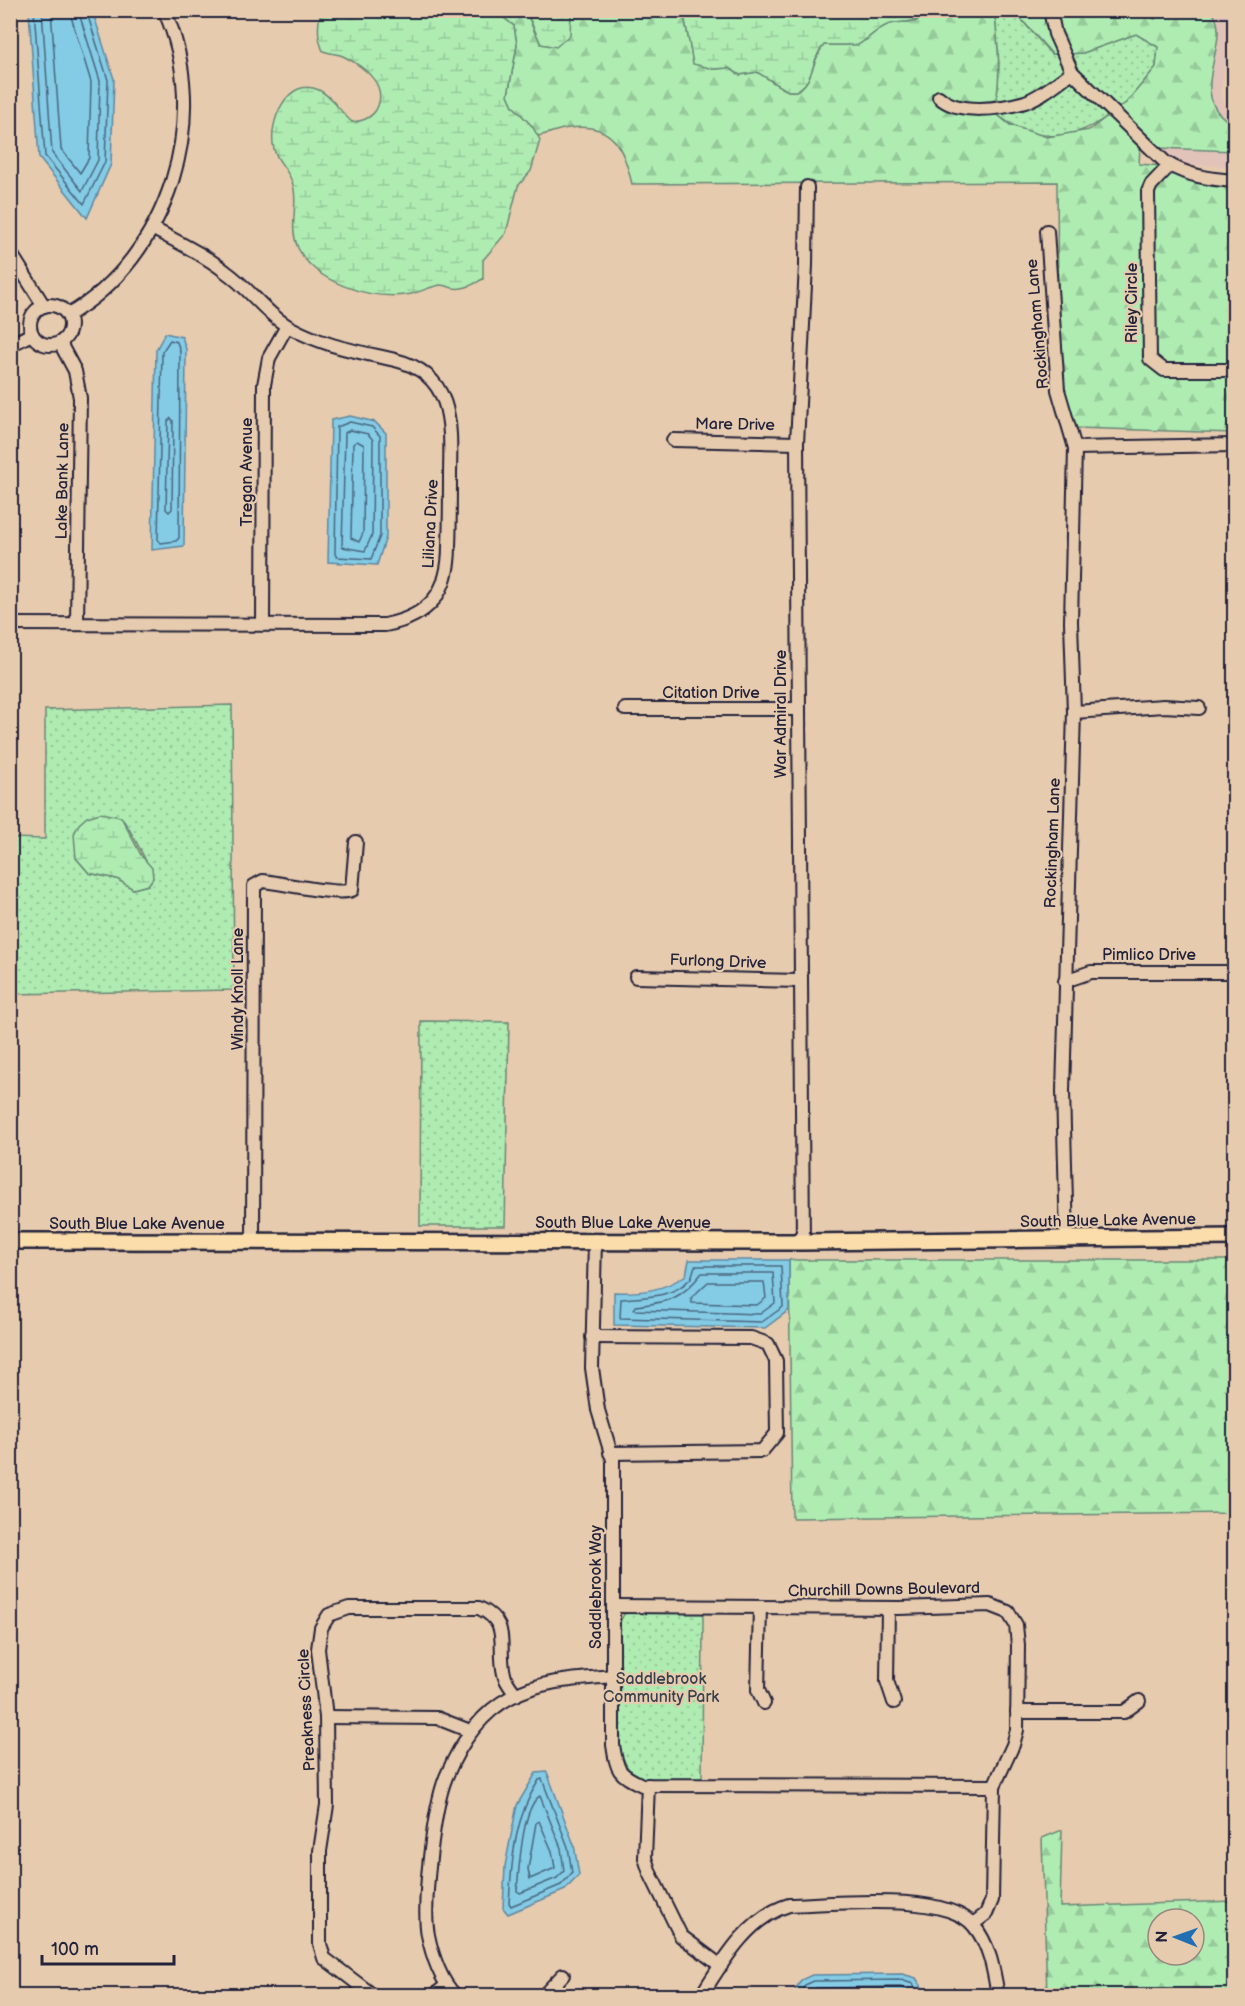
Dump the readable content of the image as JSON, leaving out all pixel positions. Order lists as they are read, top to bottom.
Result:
{
  "streets": {
    "main road": ["South Blue Lake Avenue"],
    "street": [
      "Riley Circle",
      "Rockingham Lane",
      "Mare Drive",
      "Tregan Avenue",
      "Lake Bank Lane",
      "Liliana Drive",
      "Citation Drive",
      "War Admiral Drive",
      "Pimlico Drive",
      "Furlong Drive",
      "Windy Knoll Lane",
      "Saddlebrook Way",
      "Churchill Downs Boulevard",
      "Preakness Circle"
    ]
  },
  "crossings": [
    ["Rockingham Lane", "Pimlico Drive"],
    ["Rockingham Lane", "South Blue Lake Avenue"],
    ["Mare Drive", "War Admiral Drive"],
    ["Tregan Avenue", "Liliana Drive"],
    ["Lake Bank Lane", "Liliana Drive"],
    ["Citation Drive", "War Admiral Drive"],
    ["War Admiral Drive", "Furlong Drive"],
    ["War Admiral Drive", "South Blue Lake Avenue"],
    ["Windy Knoll Lane", "South Blue Lake Avenue"],
    ["South Blue Lake Avenue", "Saddlebrook Way"],
    ["Saddlebrook Way", "Churchill Downs Boulevard"]
  ],
  "parks": ["Saddlebrook Community Park"],
  "scale_bar": "100 m",
  "north": "left"
}
